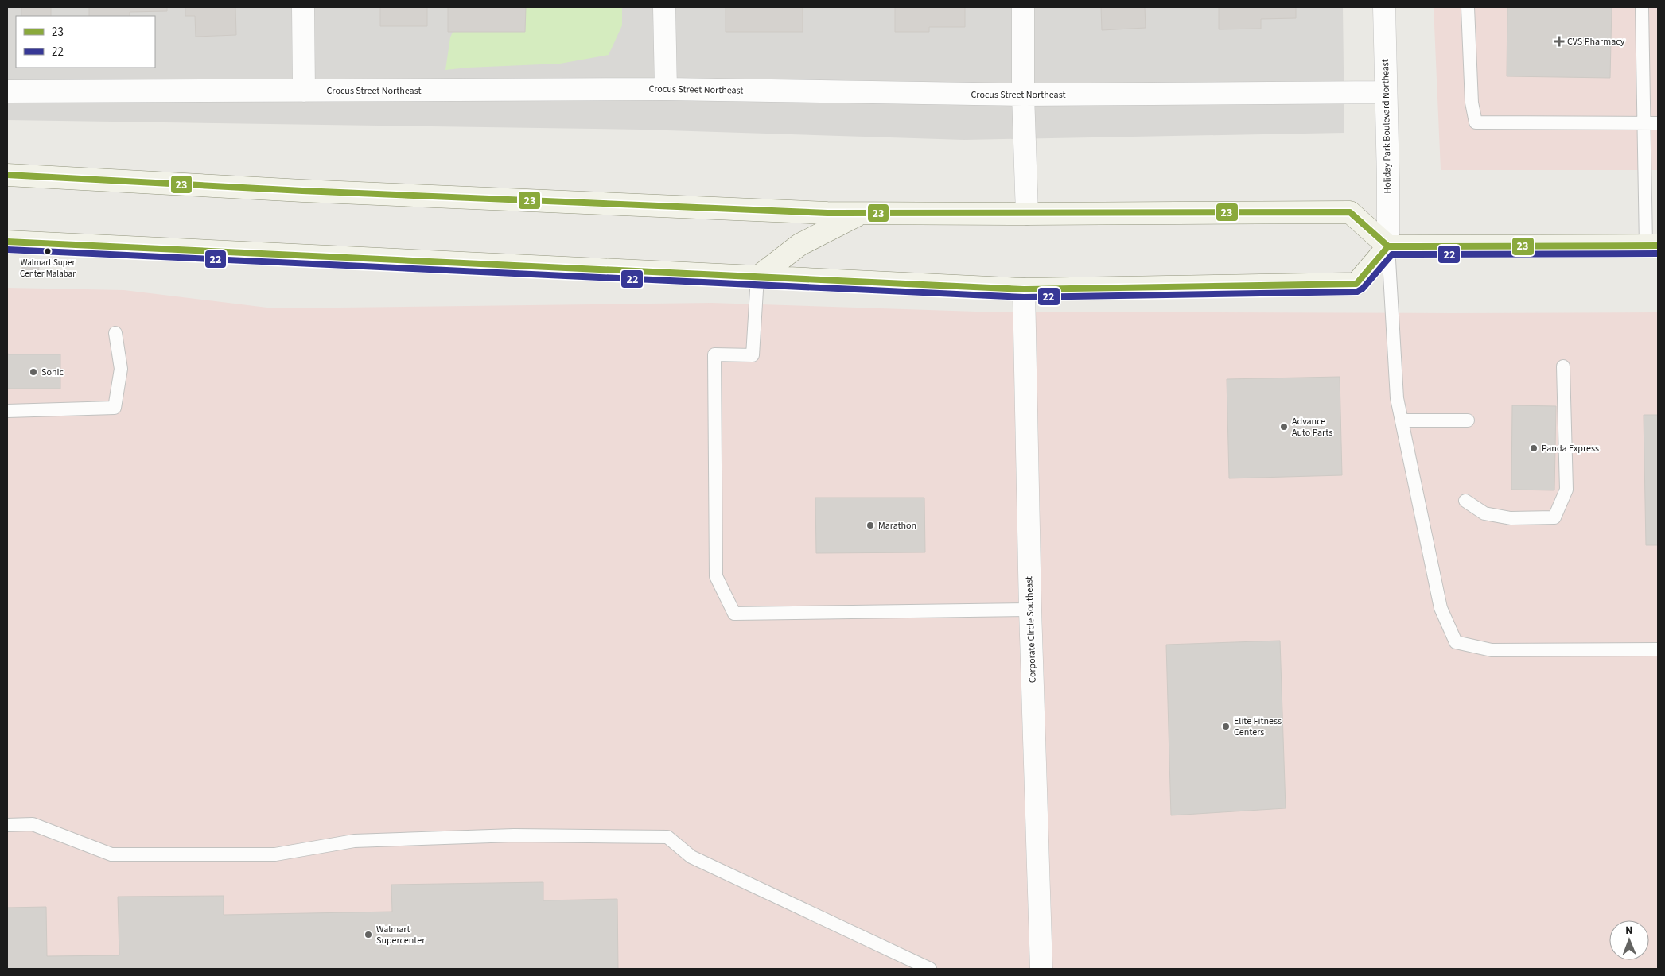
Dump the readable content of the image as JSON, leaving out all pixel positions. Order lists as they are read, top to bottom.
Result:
{
  "streets": {
    "street": ["Crocus Street Northeast", "Holiday Park Boulevard Northeast", "Corporate Circle Southeast"]
  },
  "crossings": [
    ["Crocus Street Northeast", "Holiday Park Boulevard Northeast"]
  ],
  "places": {
    "health": ["CVS Pharmacy"],
    "other": [
      "Walmart Super Center Malabar",
      "Sonic",
      "Advance Auto Parts",
      "Panda Express",
      "Marathon",
      "Elite Fitness Centers",
      "Walmart Supercenter"
    ]
  },
  "lines": ["transit line 23", "transit line 22"],
  "legend": ["23", "22"],
  "north": "top"
}
